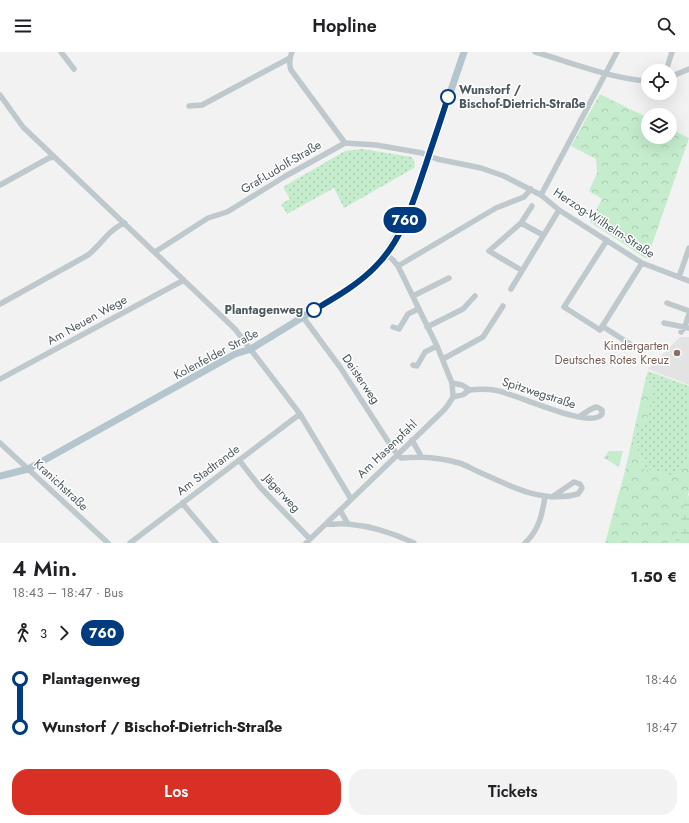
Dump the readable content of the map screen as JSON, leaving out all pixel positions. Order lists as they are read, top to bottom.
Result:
{
  "streets": {
    "main road": ["Kolenfelder Straße"],
    "street": [
      "Graf-Ludolf-Straße",
      "Herzog-Wilhelm-Straße",
      "Am Neuen Wege",
      "Deisterweg",
      "Spitzwegstraße",
      "Am Hasenpfahl",
      "Am Stadtrande",
      "Kranichstraße",
      "Jägerweg"
    ]
  },
  "crossings": [
    ["Herzog-Wilhelm-Straße", "Kolenfelder Straße"],
    ["Kolenfelder Straße", "Deisterweg"],
    ["Kolenfelder Straße", "Kranichstraße"],
    ["Deisterweg", "Am Hasenpfahl"],
    ["Spitzwegstraße", "Am Hasenpfahl"],
    ["Am Hasenpfahl", "Jägerweg"],
    ["Am Stadtrande", "Jägerweg"]
  ],
  "places": ["Wunstorf / Bischof-Dietrich-Straße", "Plantagenweg", "Kindergarten Deutsches Rotes Kreuz"],
  "lines": ["bus line 760"],
  "page": {
    "header": "Hopline",
    "on_map": "760",
    "heading": ["4 Min.", "18:43 – 18:47 · Bus", "1.50 €"],
    "legs": ["3", "760"],
    "list": [
      {
        "name": "Plantagenweg",
        "value": "18:46"
      },
      {
        "name": "Wunstorf / Bischof-Dietrich-Straße",
        "value": "18:47"
      }
    ],
    "buttons": ["Los", "Tickets"]
  }
}
